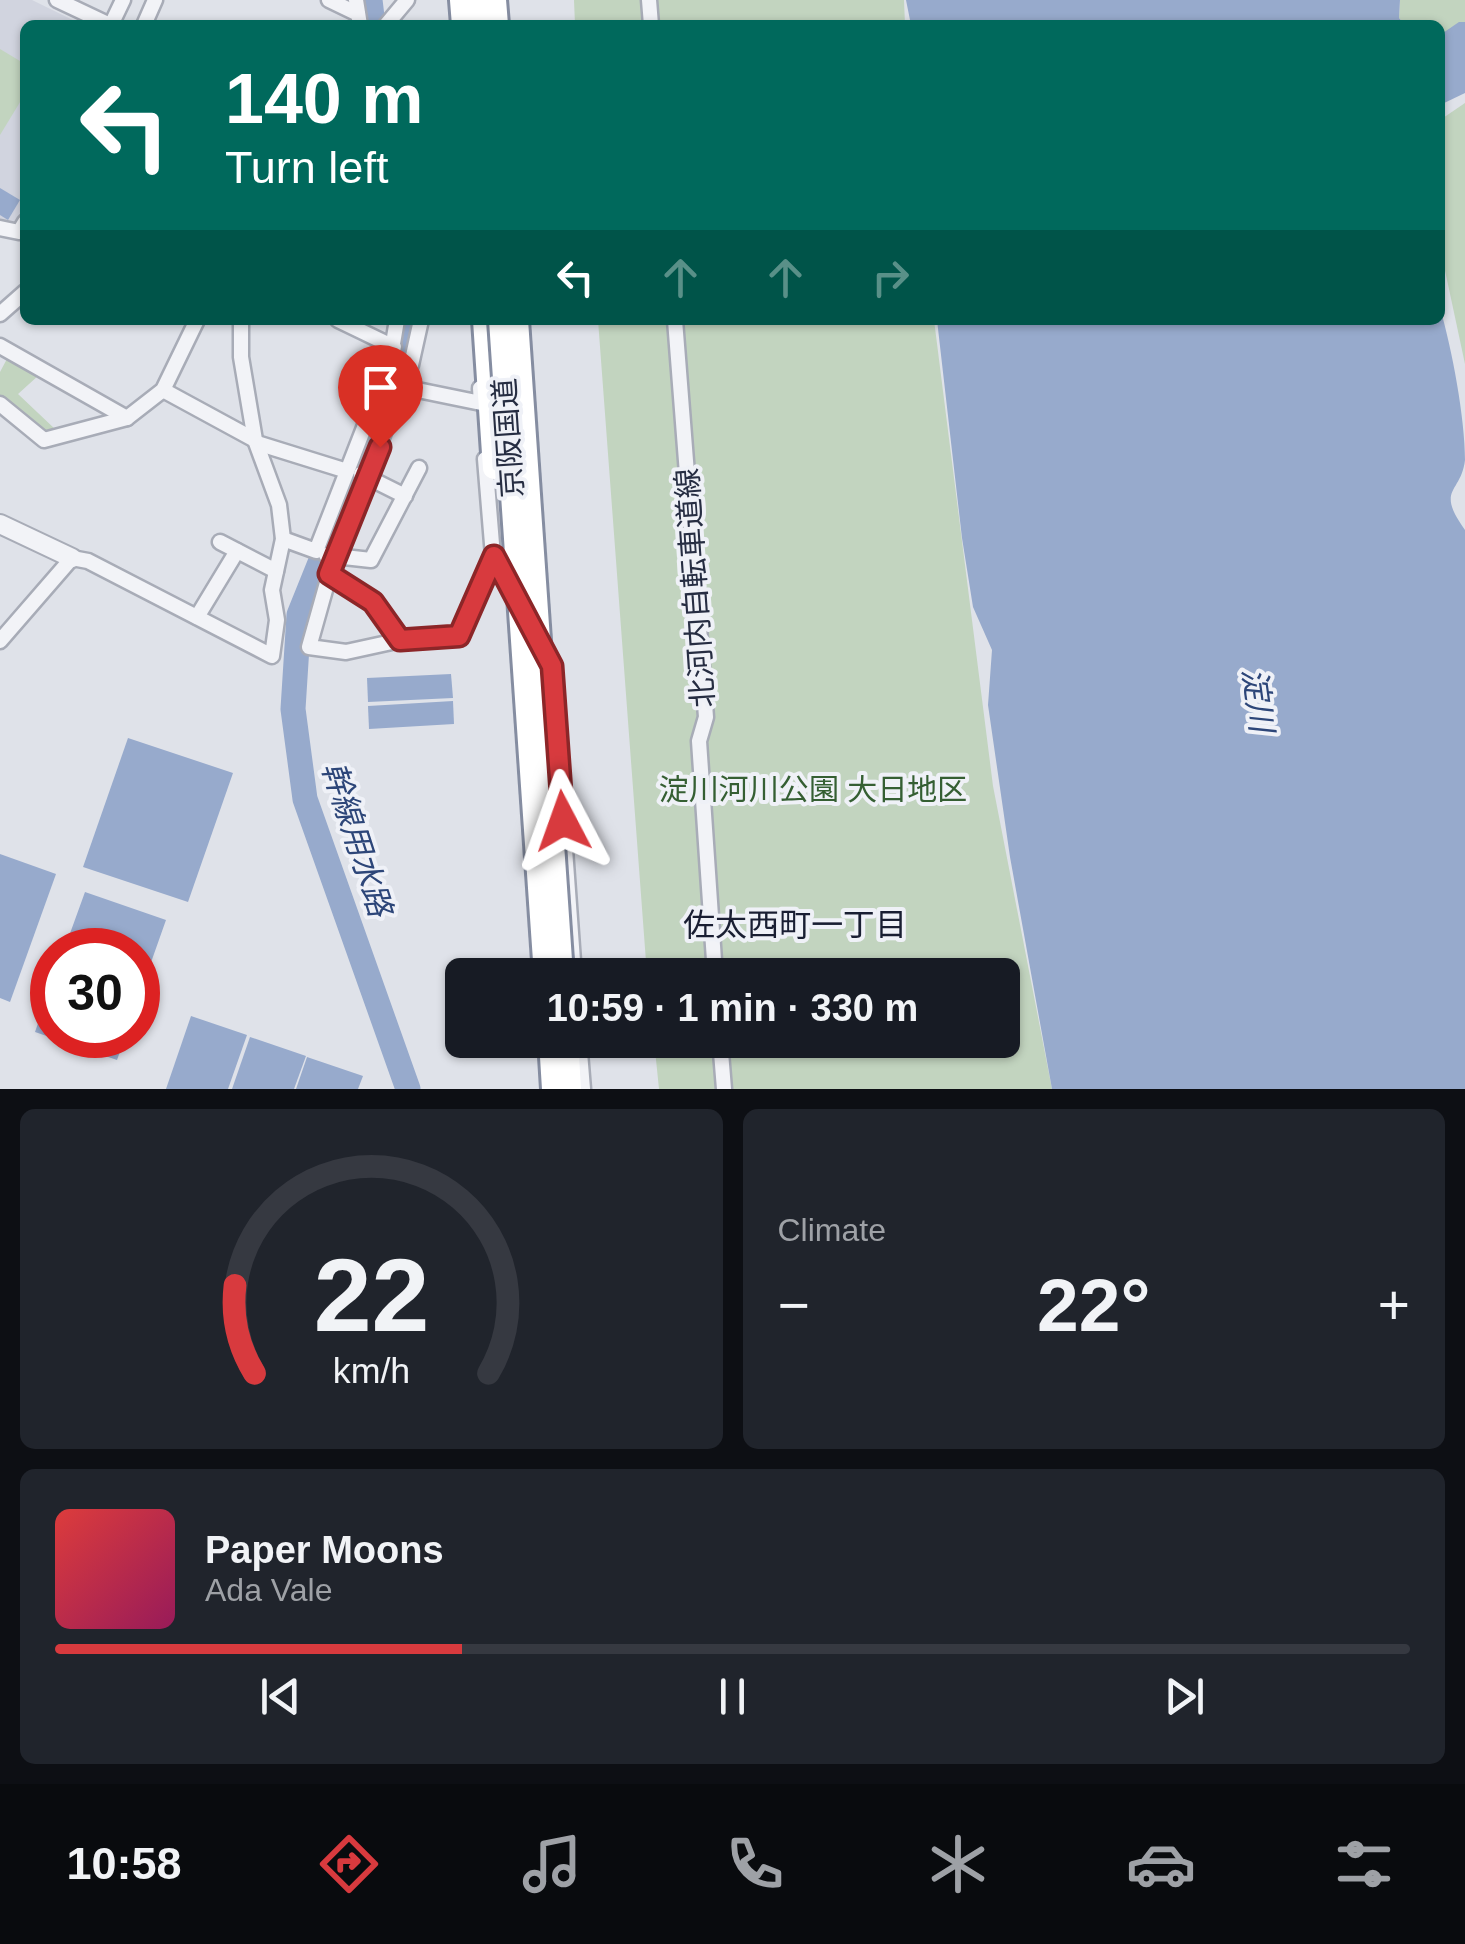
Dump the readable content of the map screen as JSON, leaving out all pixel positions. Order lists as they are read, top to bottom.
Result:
{
  "streets": {
    "highway": ["京阪国道"],
    "street": ["北河内自転車道線"]
  },
  "districts": ["佐太西町一丁目"],
  "water": ["淀川", "幹線用水路"],
  "parks": ["淀川河川公園 大日地区"],
  "page": {
    "turn": ["140 m", "Turn left"],
    "limit": "30",
    "trip": "10:59 · 1 min · 330 m",
    "tile": "Climate",
    "heat": ["−", "22°", "+"],
    "song": ["Paper Moons", "Ada Vale"],
    "tabs": "10:58",
    "gauge": ["22", "km/h"]
  }
}
